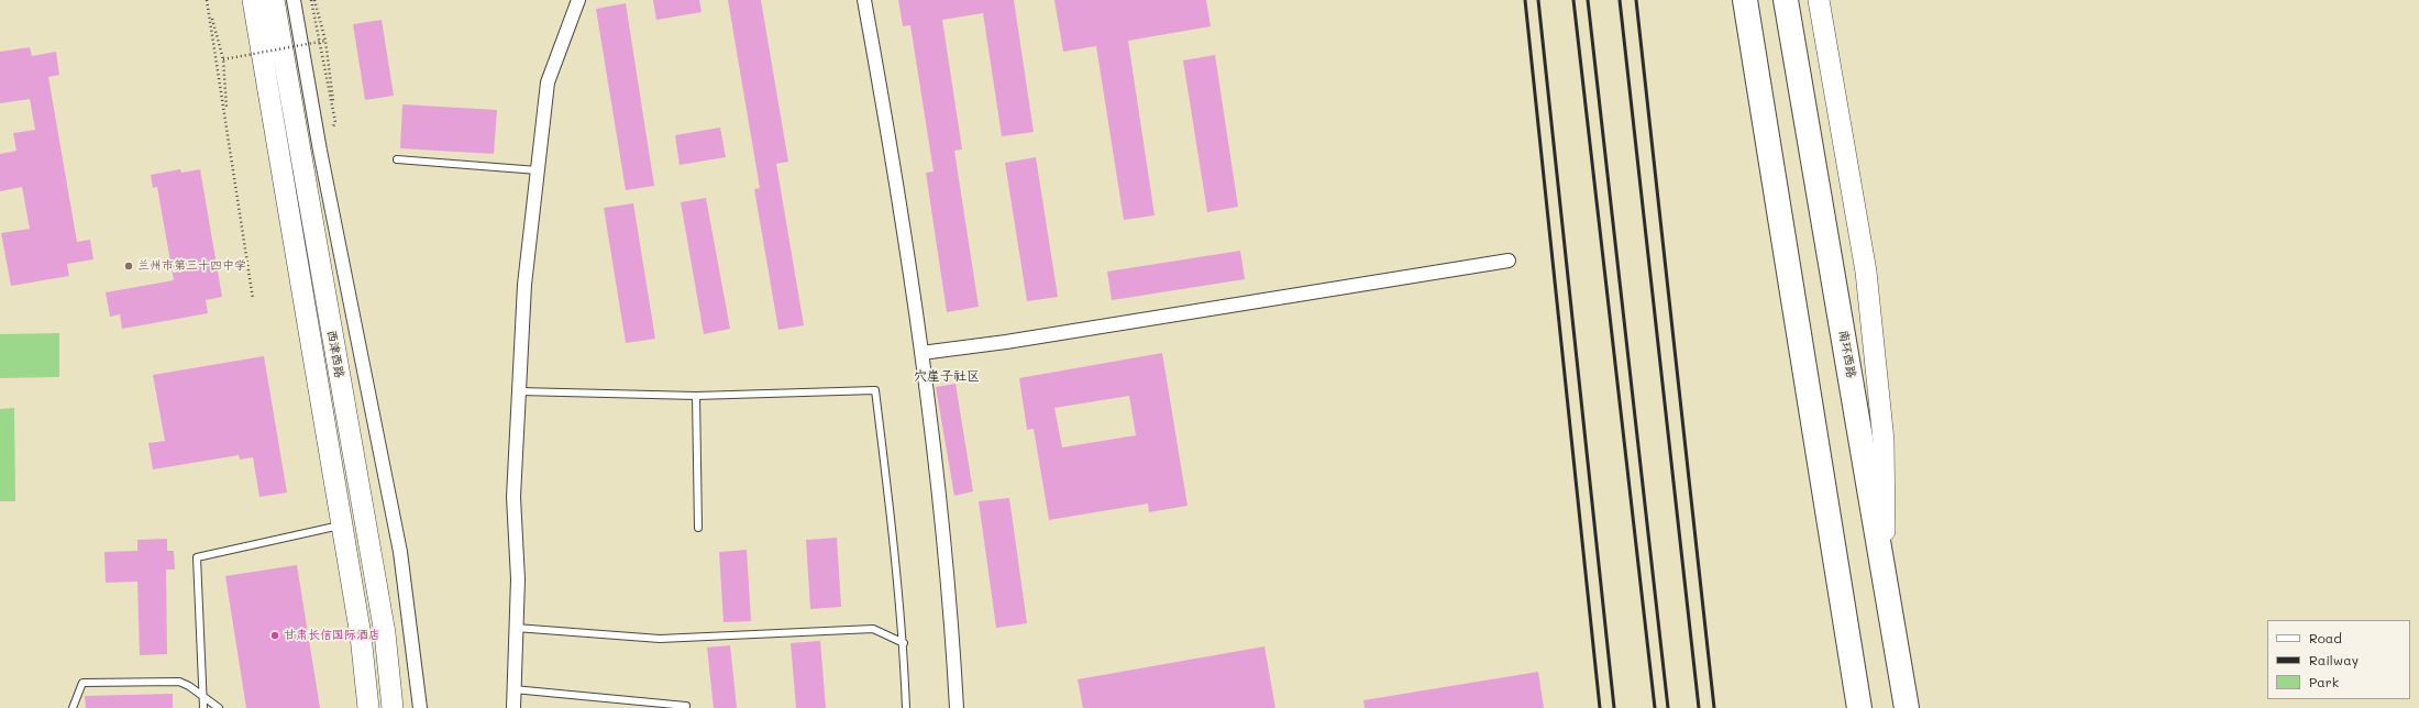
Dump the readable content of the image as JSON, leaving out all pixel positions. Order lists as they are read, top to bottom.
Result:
{
  "streets": {
    "highway": ["南环西路"],
    "main road": ["西津西路"]
  },
  "districts": ["穴崖子社区"],
  "places": ["兰州市第三十四中学", "甘肃长信国际酒店"],
  "legend": ["Road", "Railway", "Park"]
}
